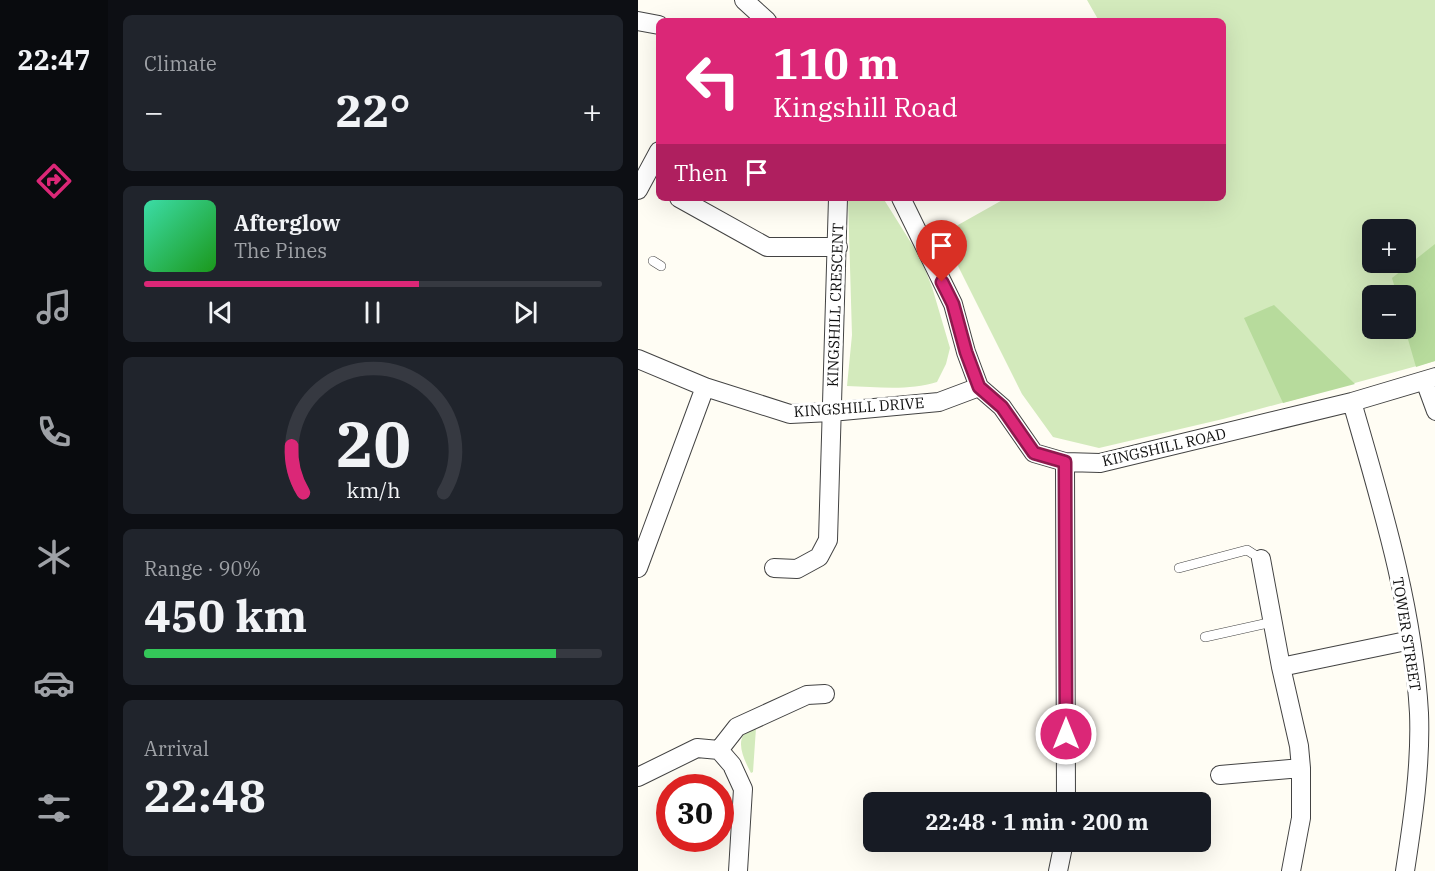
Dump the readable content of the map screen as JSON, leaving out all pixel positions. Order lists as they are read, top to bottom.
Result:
{
  "streets": {
    "street": [
      "KINGSHILL CRESCENT",
      "KINGSHILL DRIVE",
      "KINGSHILL ROAD",
      "TOWER STREET"
    ]
  },
  "crossings": [
    ["KINGSHILL CRESCENT", "KINGSHILL DRIVE"],
    ["KINGSHILL DRIVE", "KINGSHILL ROAD"],
    ["KINGSHILL ROAD", "TOWER STREET"]
  ],
  "page": {
    "tabs": "22:47",
    "tile": [
      "Climate",
      ["Range · 90%", "450 km"],
      ["Arrival", "22:48"]
    ],
    "turn": ["110 m", "Kingshill Road"],
    "heat": ["−", "22°", "+"],
    "then": "Then",
    "song": ["Afterglow", "The Pines"],
    "map_buttons": ["+", "−"],
    "limit": "30",
    "trip": "22:48 · 1 min · 200 m",
    "gauge": ["20", "km/h"]
  }
}
